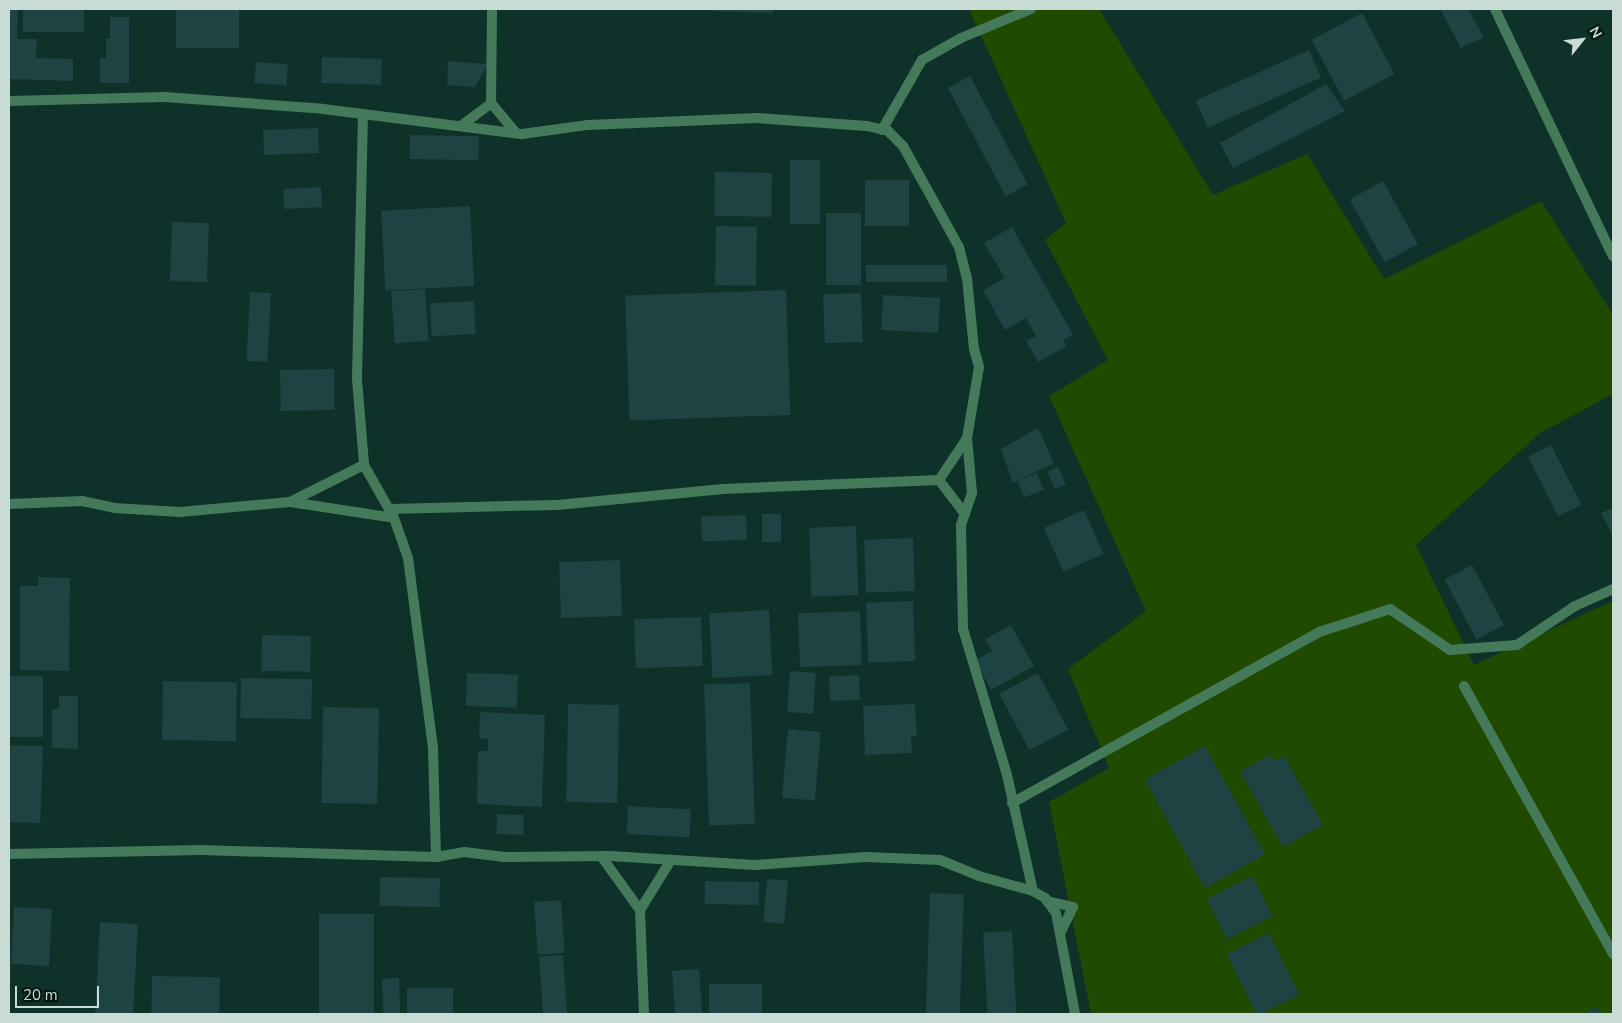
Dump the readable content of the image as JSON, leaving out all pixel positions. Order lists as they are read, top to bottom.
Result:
{
  "scale_bar": "20 m",
  "north": "top right"
}
